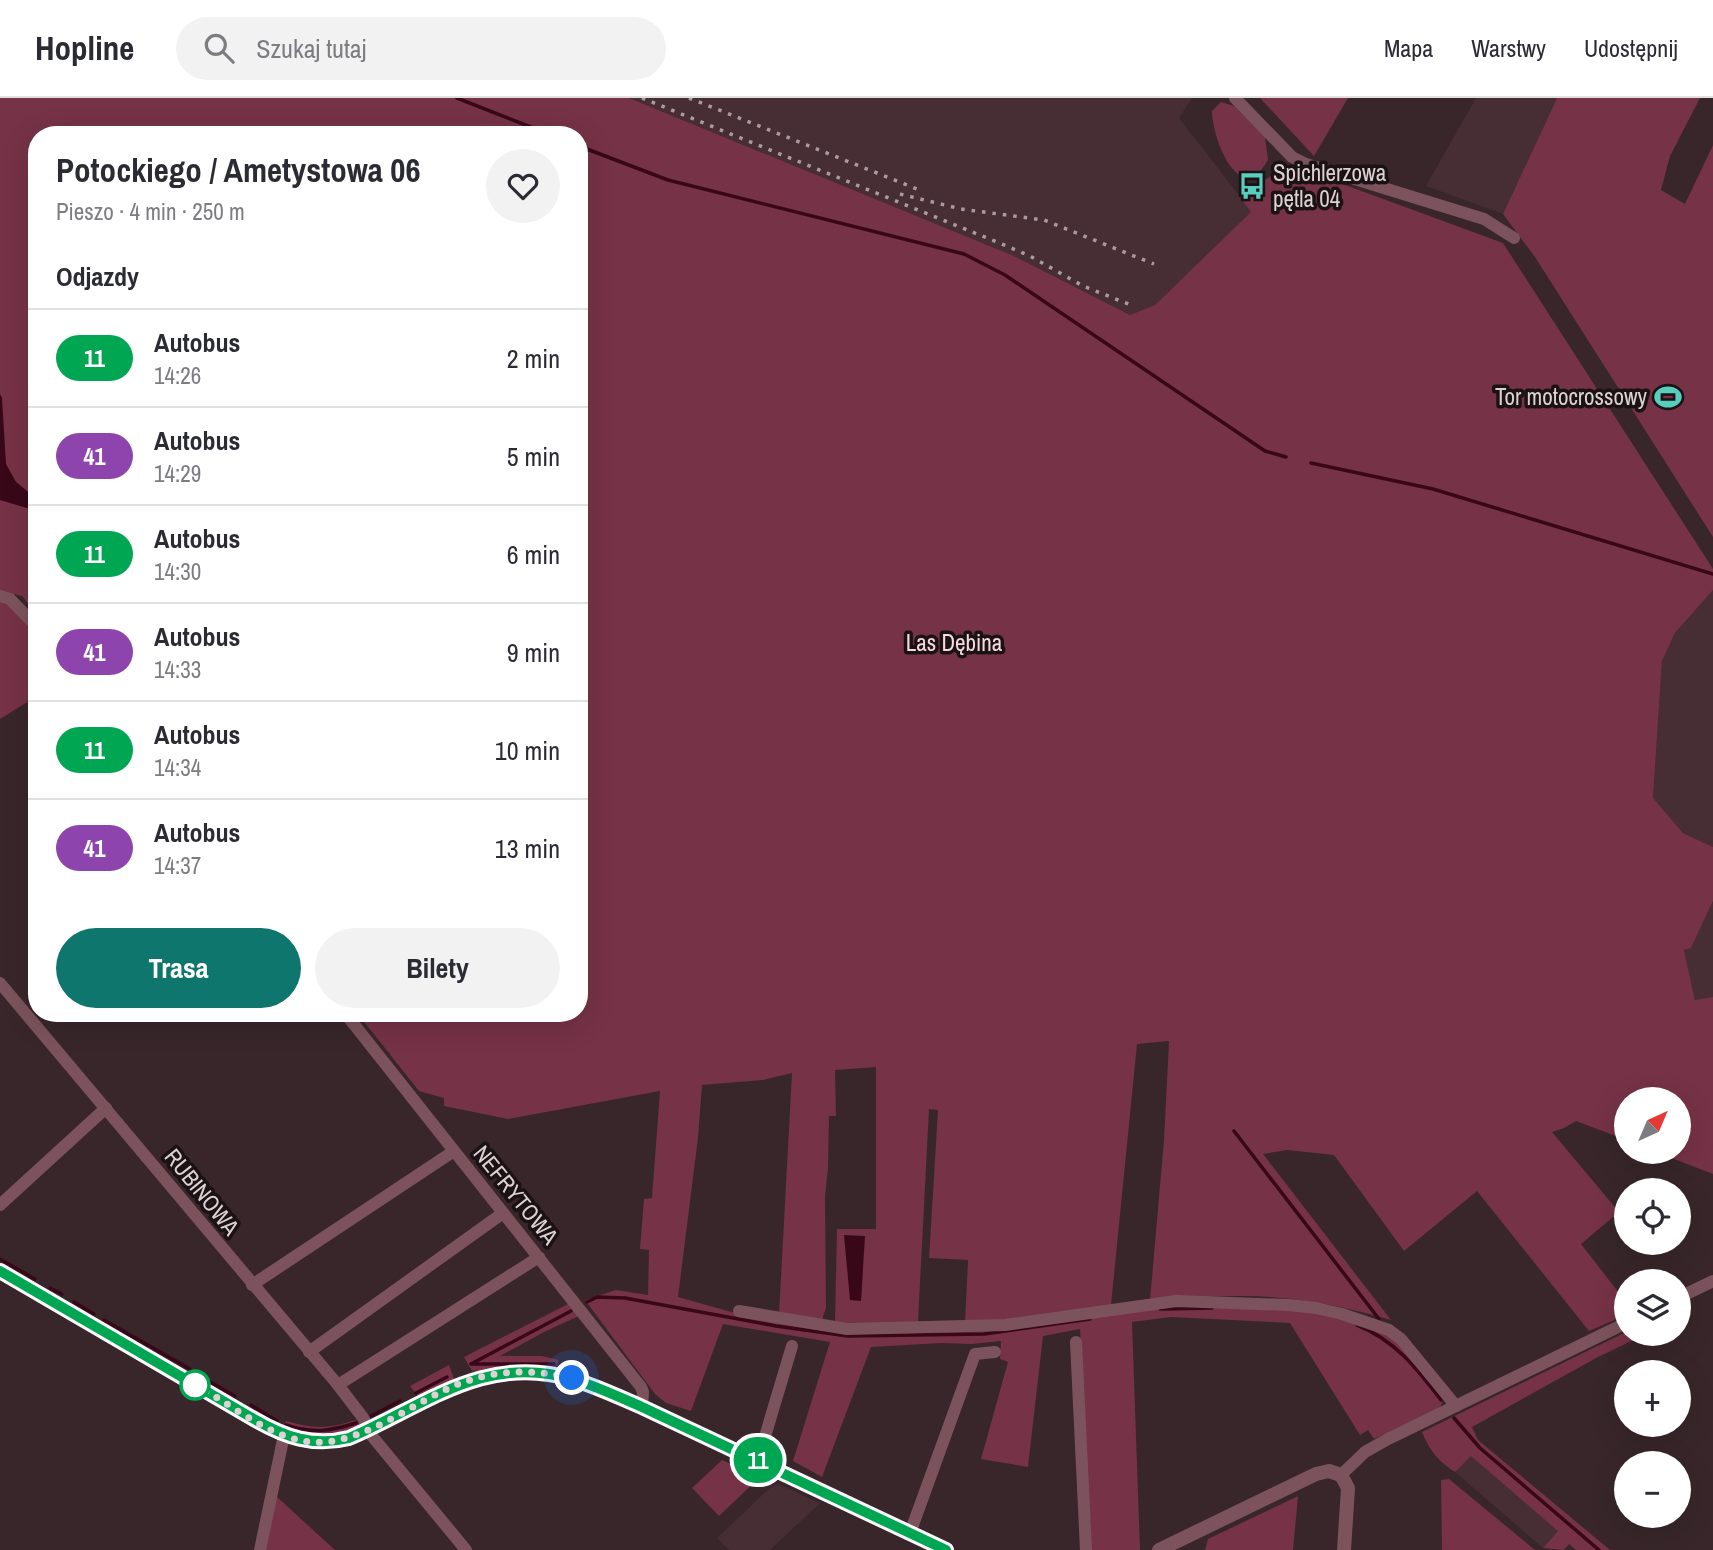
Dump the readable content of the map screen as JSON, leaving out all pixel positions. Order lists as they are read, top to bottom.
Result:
{
  "streets": {
    "street": ["RUBINOWA", "NEFRYTOWA"]
  },
  "parks": ["Las Dębina"],
  "places": {
    "bus stop": ["Spichlerzowa pętla 04"],
    "sports": ["Tor motocrossowy"]
  },
  "lines": ["bus line 11"],
  "north": "top right",
  "page": {
    "header": "Hopline",
    "search": "Szukaj tutaj",
    "nav": ["Mapa", "Warstwy", "Udostępnij"],
    "on_map": "11",
    "heading": [
      ["Potockiego / Ametystowa 06", "Pieszo · 4 min · 250 m"],
      "Odjazdy"
    ],
    "list": [
      {
        "mark": "11",
        "name": "Autobus",
        "note": "14:26",
        "value": "2 min"
      },
      {
        "mark": "41",
        "name": "Autobus",
        "note": "14:29",
        "value": "5 min"
      },
      {
        "mark": "11",
        "name": "Autobus",
        "note": "14:30",
        "value": "6 min"
      },
      {
        "mark": "41",
        "name": "Autobus",
        "note": "14:33",
        "value": "9 min"
      },
      {
        "mark": "11",
        "name": "Autobus",
        "note": "14:34",
        "value": "10 min"
      },
      {
        "mark": "41",
        "name": "Autobus",
        "note": "14:37",
        "value": "13 min"
      }
    ],
    "buttons": ["Trasa", "Bilety"],
    "map_buttons": ["+", "−"]
  }
}
